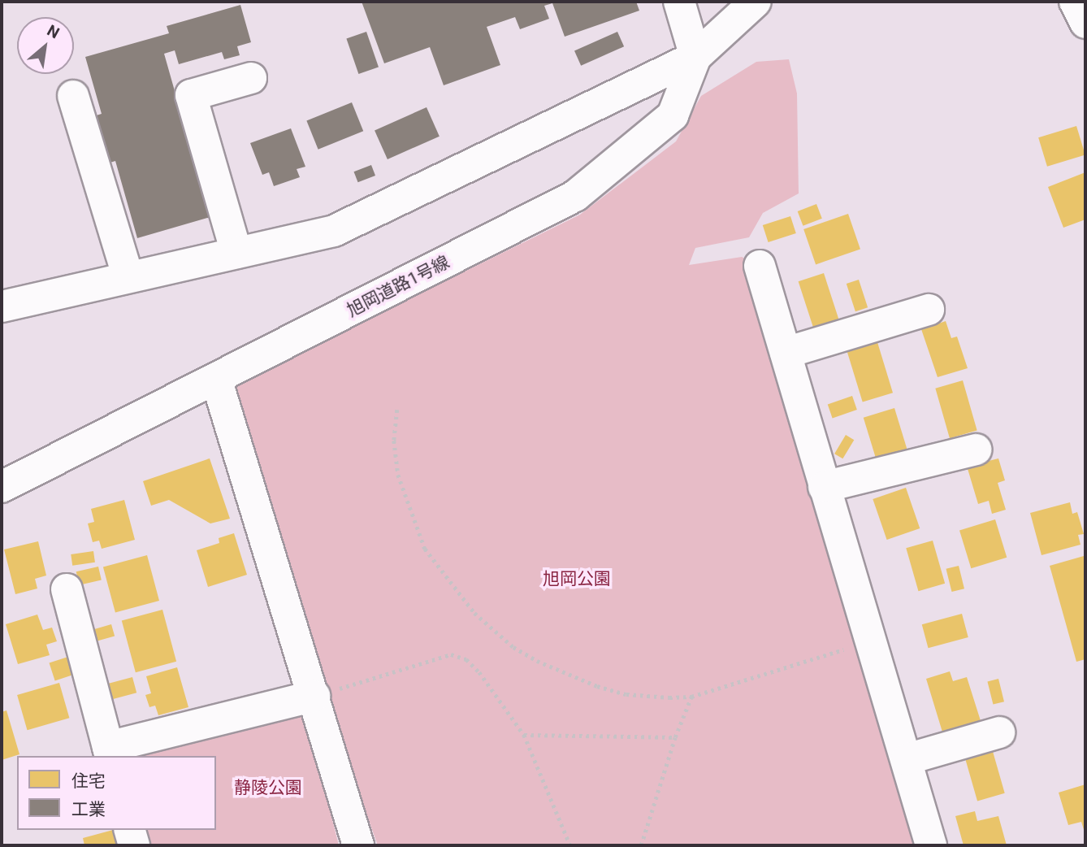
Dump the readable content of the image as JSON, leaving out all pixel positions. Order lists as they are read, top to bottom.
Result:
{
  "streets": {
    "street": ["旭岡道路1号線"]
  },
  "parks": ["旭岡公園", "静陵公園"],
  "legend": ["住宅", "工業"],
  "north": "top right"
}
